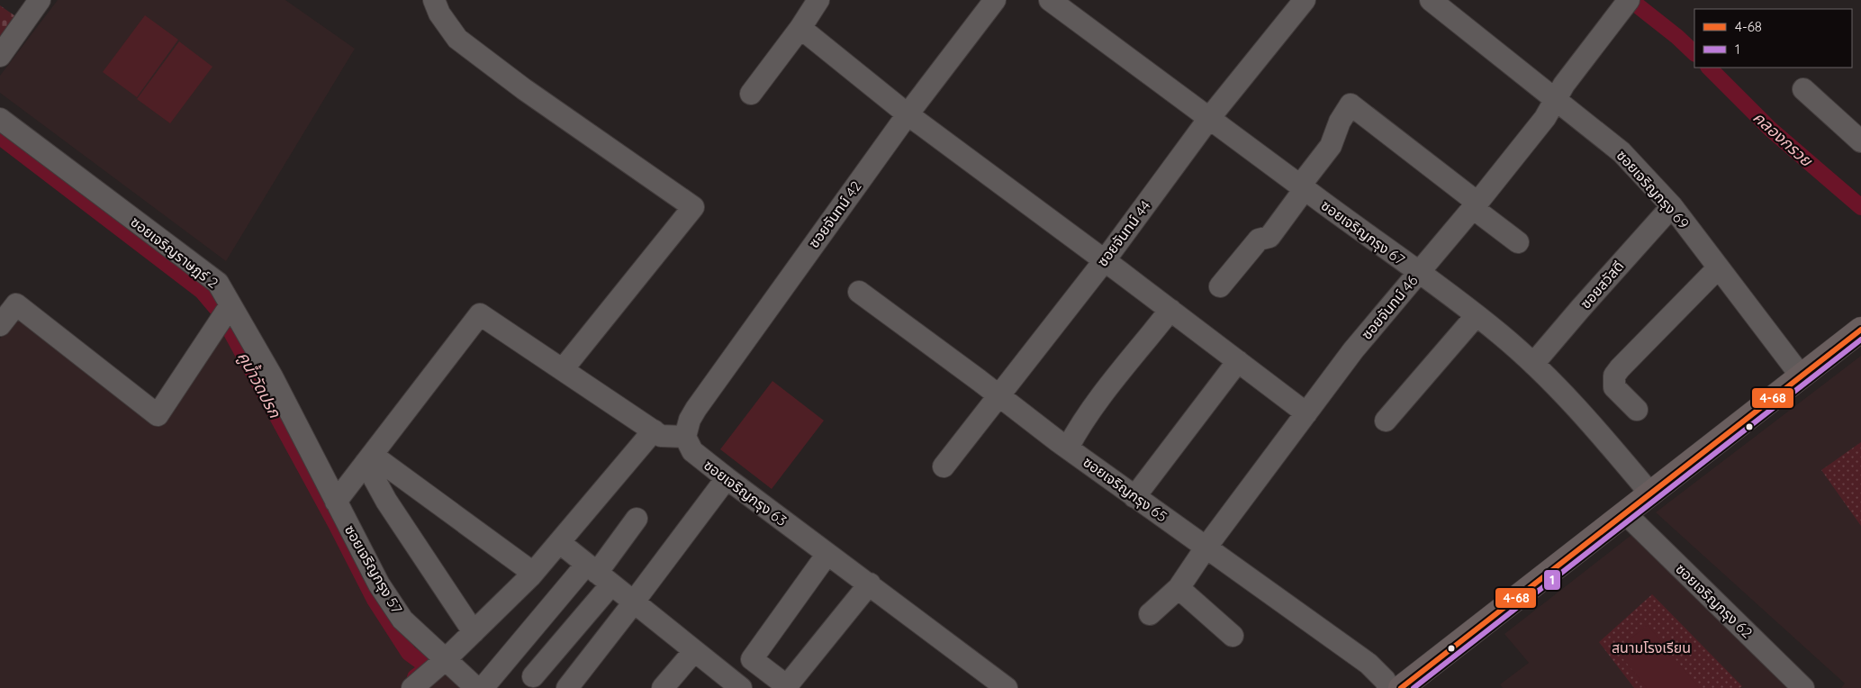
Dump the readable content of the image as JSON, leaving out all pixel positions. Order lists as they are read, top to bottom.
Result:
{
  "streets": {
    "street": [
      "ซอยเจริญกรุง 69",
      "ซอยจันทน์ 42",
      "ซอยเจริญกรุง 67",
      "ซอยจันทน์ 44",
      "ซอยเจริญราษฎร์ 2",
      "ซอยสวัสดี",
      "ซอยจันทน์ 46",
      "ซอยเจริญกรุง 65",
      "ซอยเจริญกรุง 63",
      "ซอยเจริญกรุง 57",
      "ซอยเจริญกรุง 62"
    ]
  },
  "crossings": [
    ["ซอยเจริญกรุง 69", "ซอยสวัสดี"],
    ["ซอยเจริญกรุง 69", "ซอยจันทน์ 46"],
    ["ซอยจันทน์ 42", "ซอยเจริญกรุง 63"],
    ["ซอยเจริญกรุง 67", "ซอยจันทน์ 44"],
    ["ซอยเจริญกรุง 67", "ซอยสวัสดี"],
    ["ซอยเจริญกรุง 67", "ซอยจันทน์ 46"],
    ["ซอยจันทน์ 44", "ซอยเจริญกรุง 65"],
    ["ซอยเจริญราษฎร์ 2", "ซอยเจริญกรุง 57"],
    ["ซอยจันทน์ 46", "ซอยเจริญกรุง 65"]
  ],
  "water": ["คลองกรวย", "คูน้ำวัดปรก"],
  "parks": ["สนามโรงเรียน"],
  "lines": ["transit line 4-68", "transit line 1"],
  "legend": ["4-68", "1"]
}
